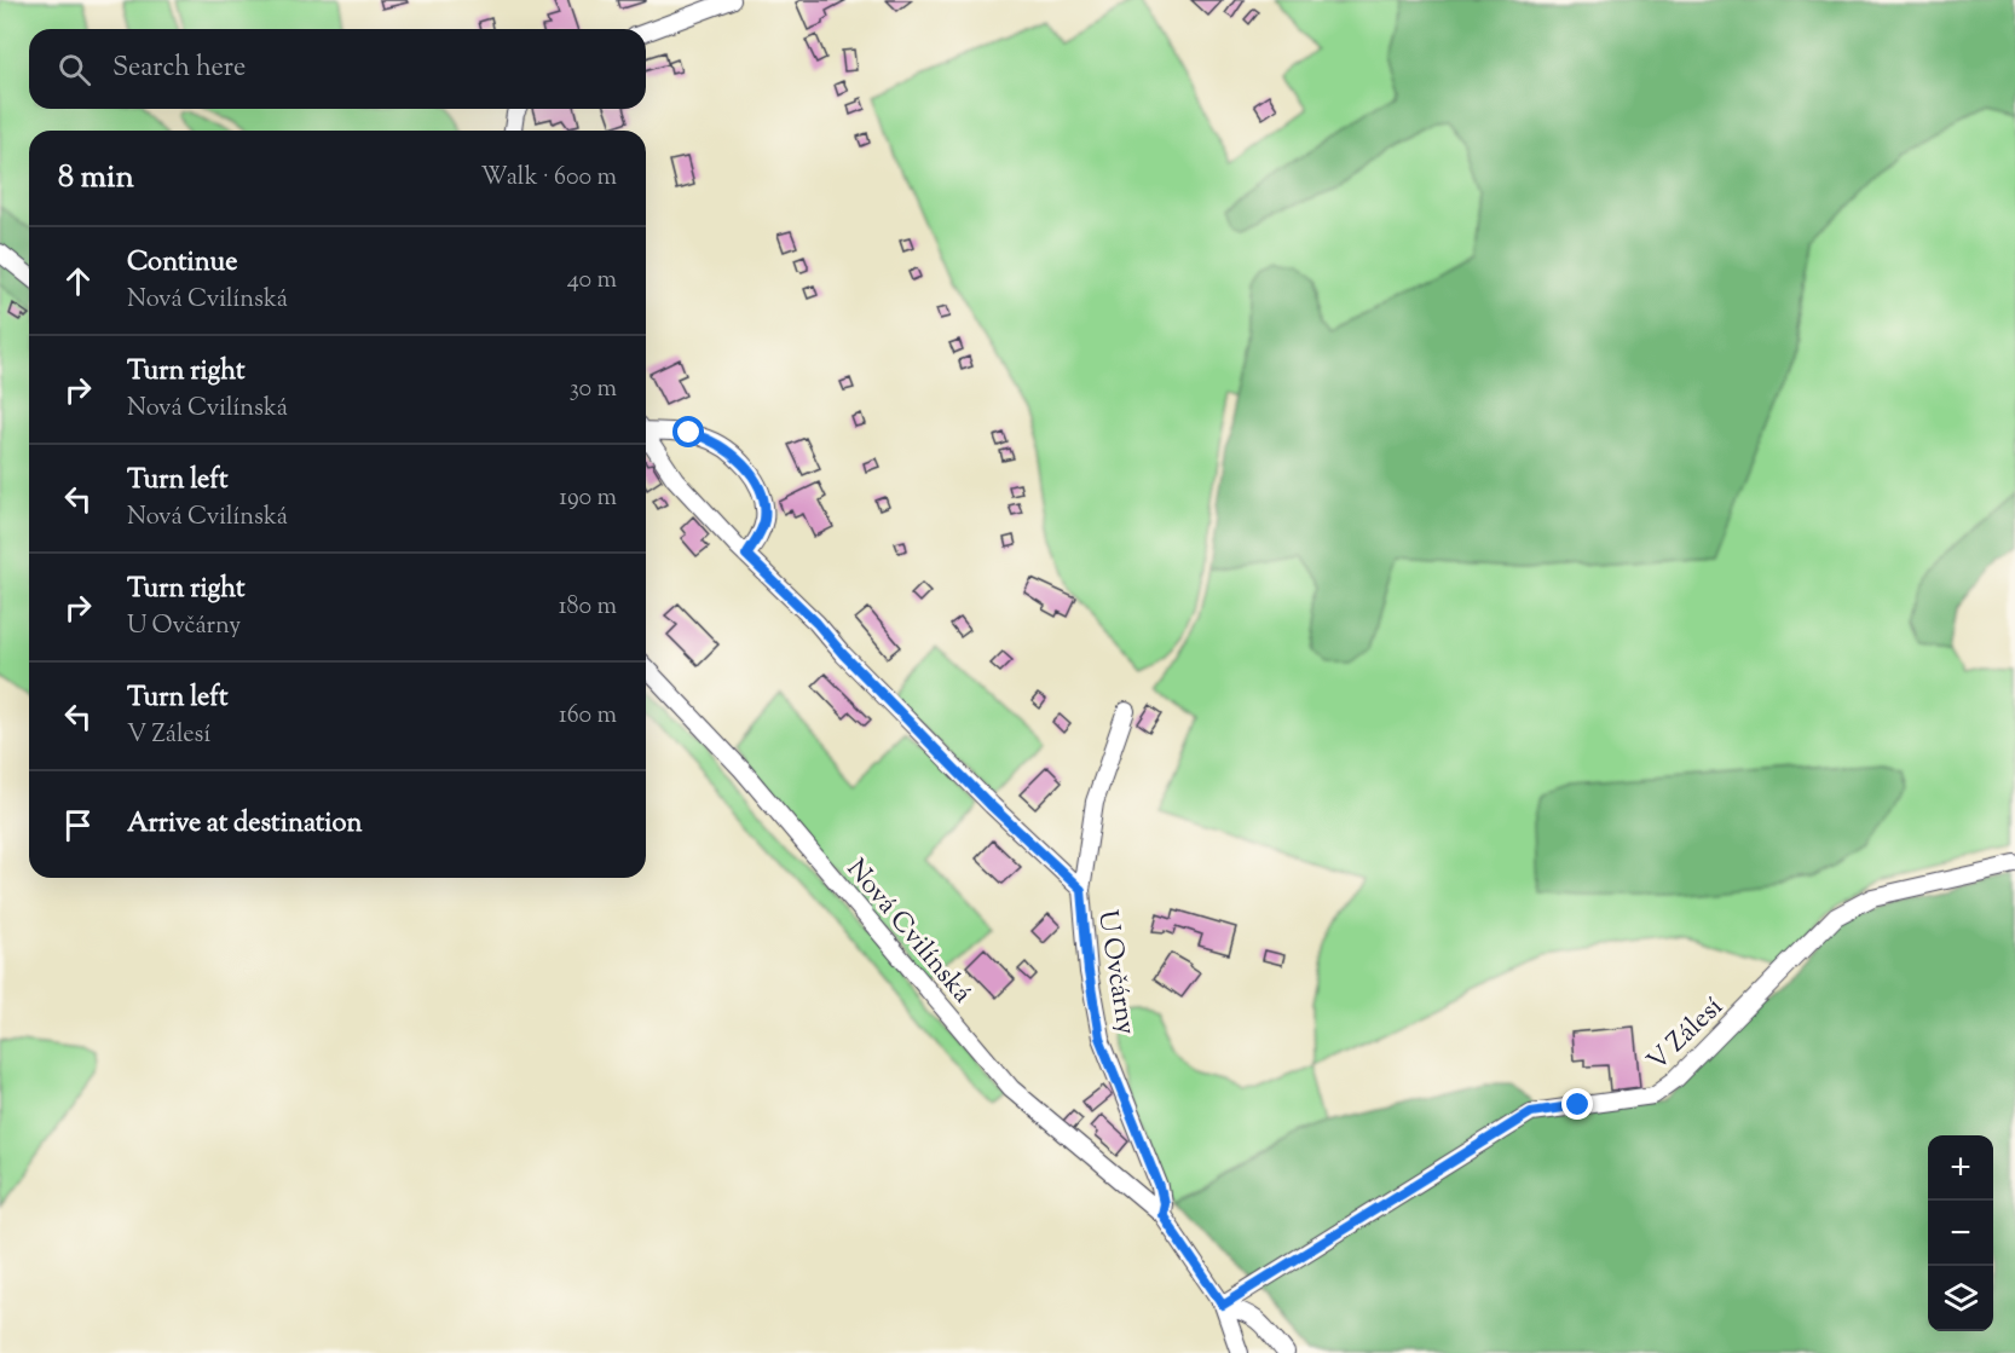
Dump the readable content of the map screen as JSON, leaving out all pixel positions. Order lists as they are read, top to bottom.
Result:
{
  "streets": {
    "street": ["Nová Cvilínská", "U Ovčárny", "V Zálesí"]
  },
  "crossings": [
    ["Nová Cvilínská", "U Ovčárny"],
    ["U Ovčárny", "V Zálesí"]
  ],
  "page": {
    "search": "Search here",
    "heading": ["8 min", "Walk · 600 m"],
    "list": [
      ["Continue", "Nová Cvilínská", "40 m"],
      ["Turn right", "Nová Cvilínská", "30 m"],
      ["Turn left", "Nová Cvilínská", "190 m"],
      ["Turn right", "U Ovčárny", "180 m"],
      ["Turn left", "V Zálesí", "160 m"],
      "Arrive at destination"
    ],
    "map_buttons": ["+", "−"]
  }
}
